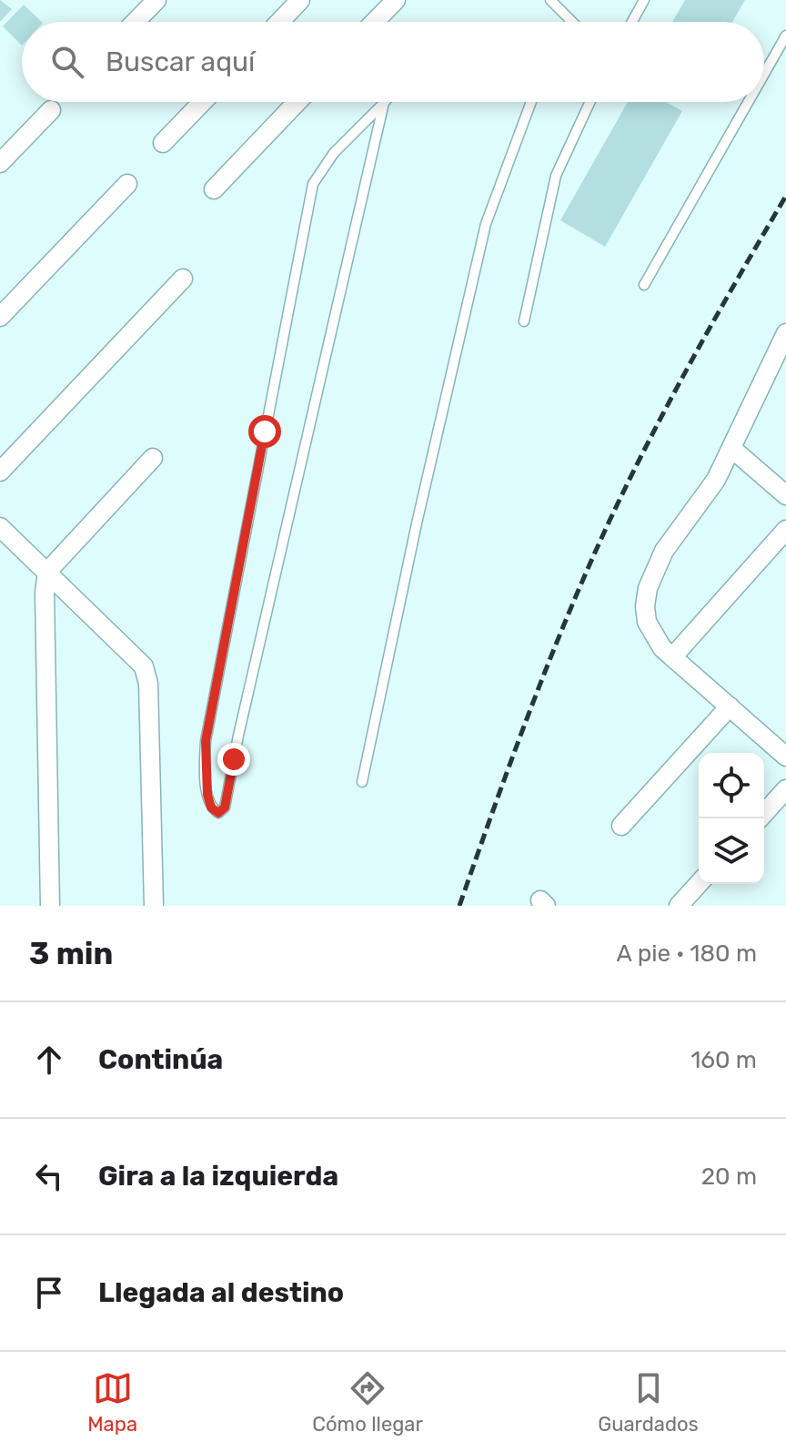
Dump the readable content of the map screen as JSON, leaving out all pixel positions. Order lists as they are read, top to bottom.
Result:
{
  "page": {
    "search": "Buscar aquí",
    "heading": ["3 min", "A pie · 180 m"],
    "list": [
      ["Continúa", "160 m"],
      ["Gira a la izquierda", "20 m"],
      "Llegada al destino"
    ],
    "nav": ["Mapa", "Cómo llegar", "Guardados"]
  }
}
